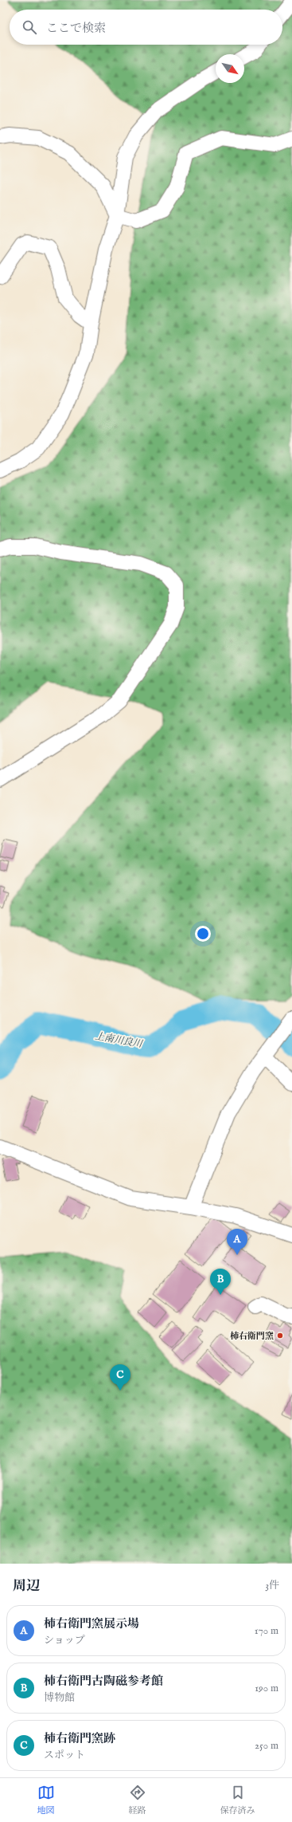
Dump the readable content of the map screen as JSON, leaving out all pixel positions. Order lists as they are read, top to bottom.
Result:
{
  "water": ["上南川良川"],
  "places": ["柿右衛門窯"],
  "north": "bottom right",
  "page": {
    "search": "ここで検索",
    "pins": ["A", "B", "C"],
    "heading": ["周辺", "3件"],
    "list": [
      {
        "mark": "A",
        "name": "柿右衛門窯展示場",
        "note": "ショップ",
        "value": "170 m"
      },
      {
        "mark": "B",
        "name": "柿右衛門古陶磁参考館",
        "note": "博物館",
        "value": "190 m"
      },
      {
        "mark": "C",
        "name": "柿右衛門窯跡",
        "note": "スポット",
        "value": "250 m"
      }
    ],
    "nav": ["地図", "経路", "保存済み"]
  }
}
